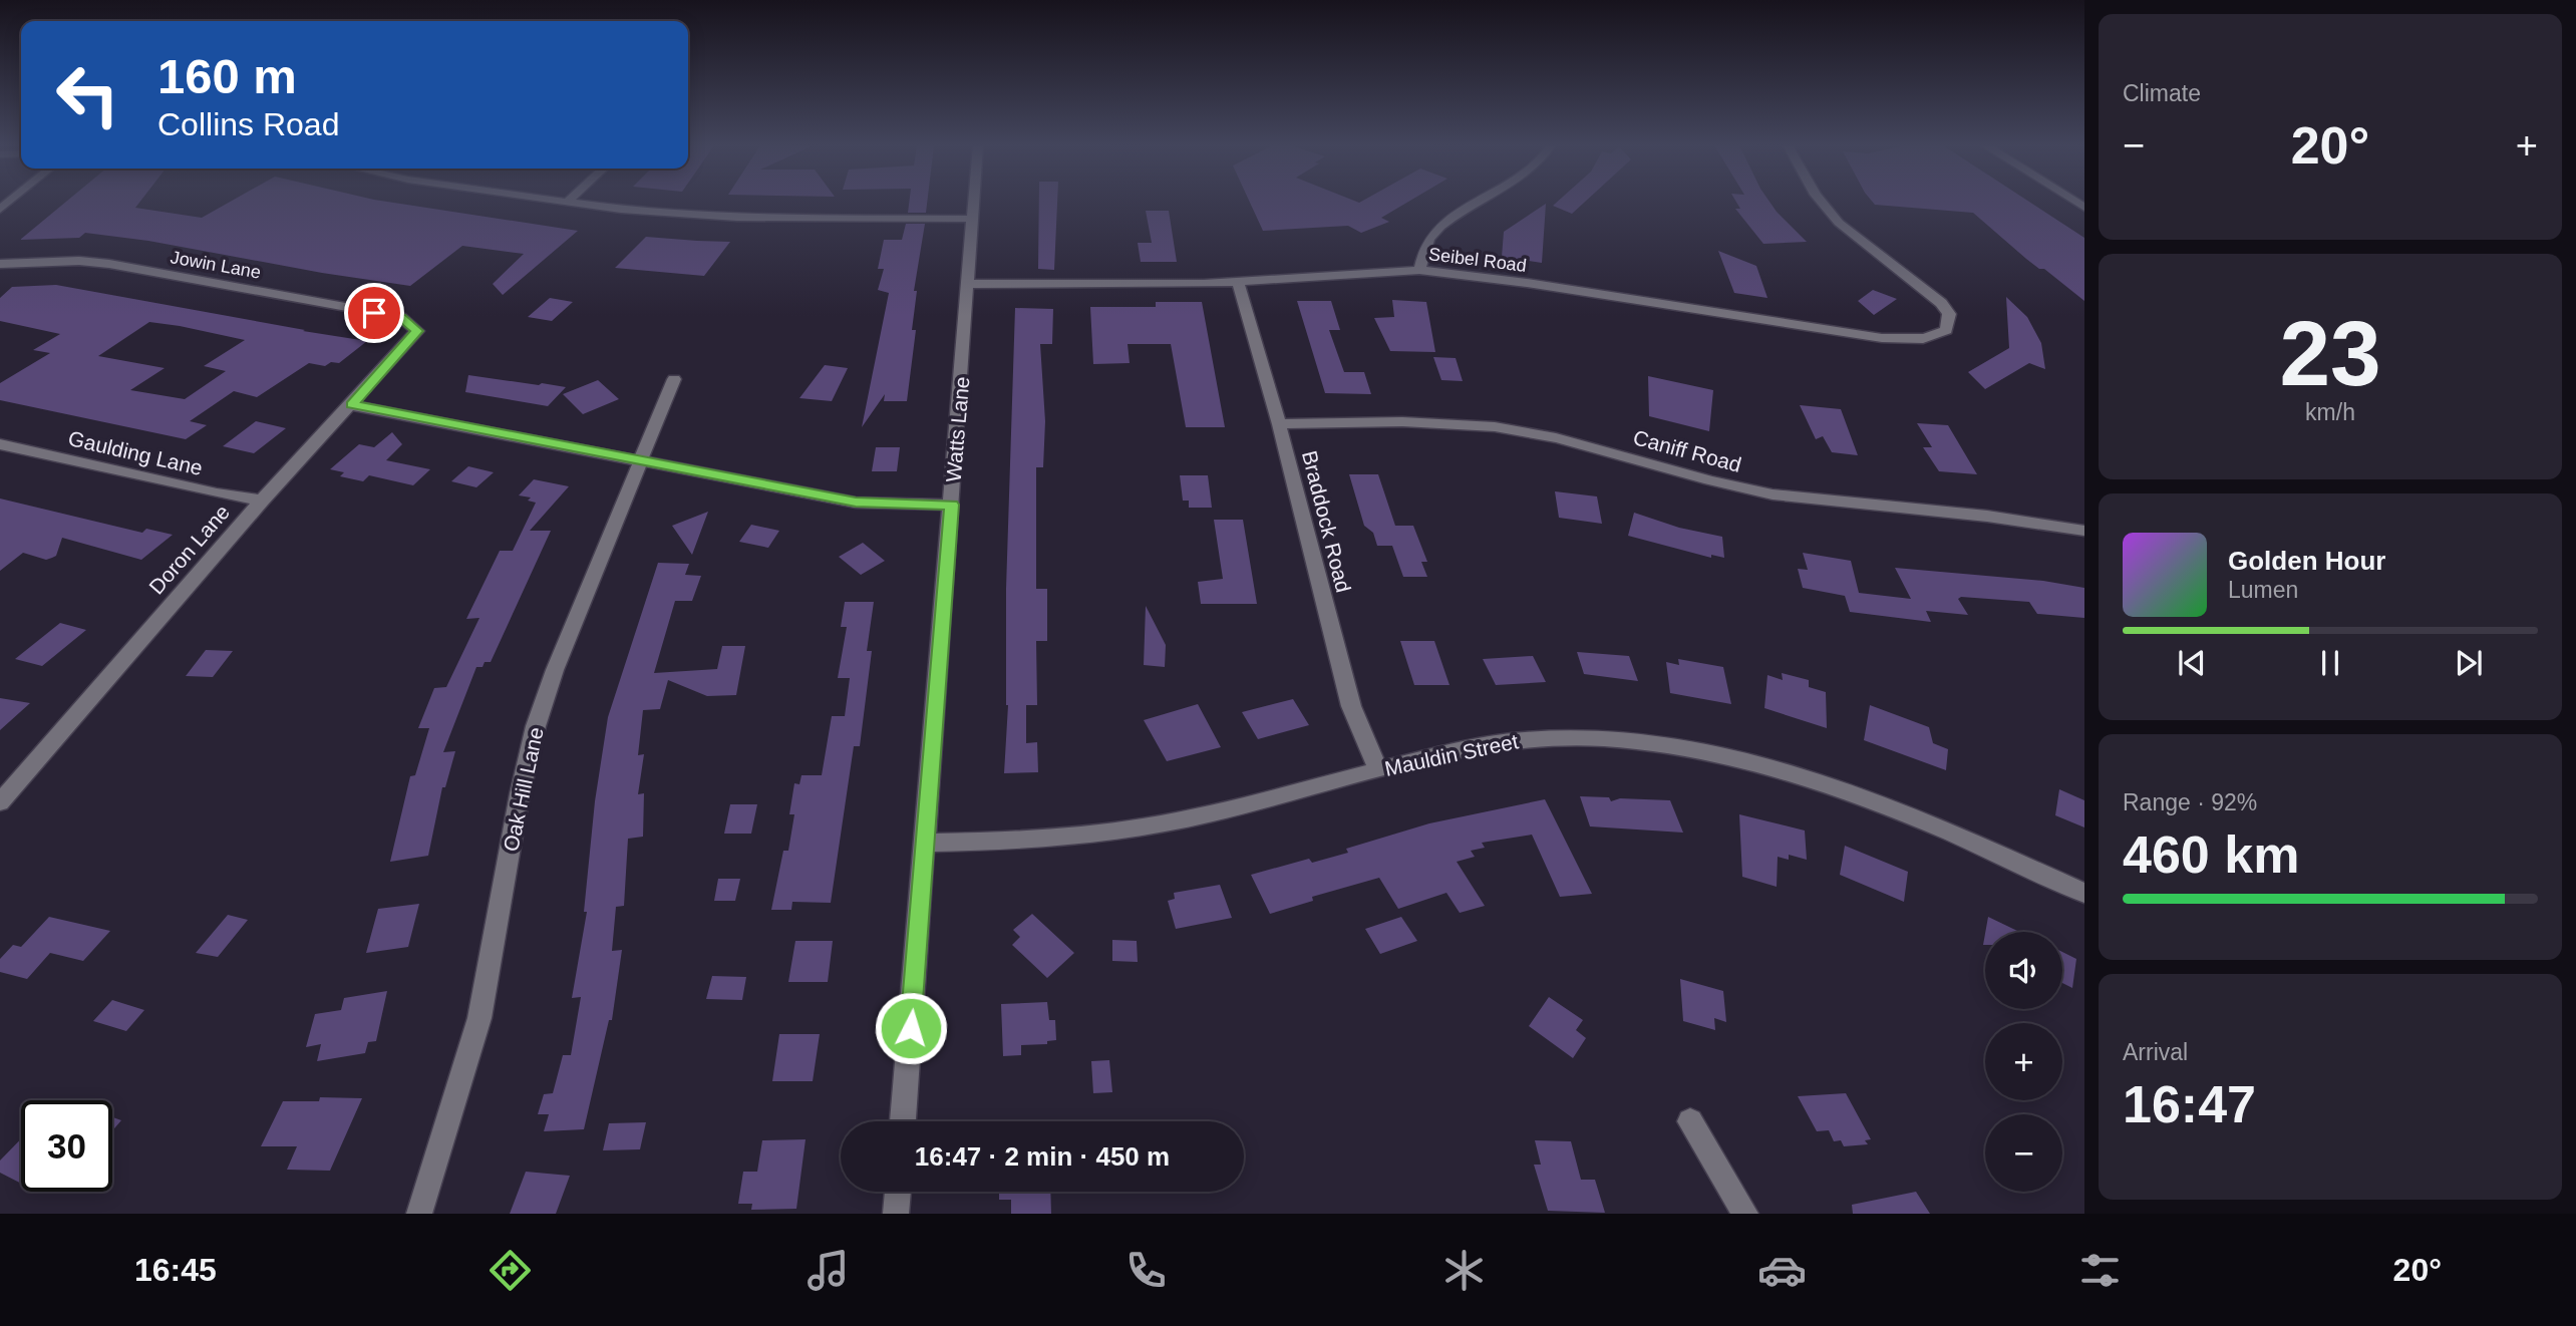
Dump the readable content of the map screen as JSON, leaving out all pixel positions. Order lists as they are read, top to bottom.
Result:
{
  "streets": {
    "street": [
      "Seibel Road",
      "Jowin Lane",
      "Watts Lane",
      "Caniff Road",
      "Gaulding Lane",
      "Braddock Road",
      "Doron Lane",
      "Mauldin Street",
      "Oak Hill Lane"
    ]
  },
  "crossings": [
    ["Seibel Road", "Watts Lane"],
    ["Seibel Road", "Braddock Road"],
    ["Jowin Lane", "Doron Lane"],
    ["Watts Lane", "Mauldin Street"],
    ["Caniff Road", "Braddock Road"],
    ["Gaulding Lane", "Doron Lane"],
    ["Braddock Road", "Mauldin Street"]
  ],
  "page": {
    "tile": [
      "Climate",
      ["23", "km/h"],
      ["Range · 92%", "460 km"],
      ["Arrival", "16:47"]
    ],
    "turn": ["160 m", "Collins Road"],
    "heat": ["−", "20°", "+"],
    "song": ["Golden Hour", "Lumen"],
    "map_buttons": ["+", "−"],
    "limit": "30",
    "trip": "16:47 · 2 min · 450 m",
    "tabs": ["16:45", "20°"]
  }
}
